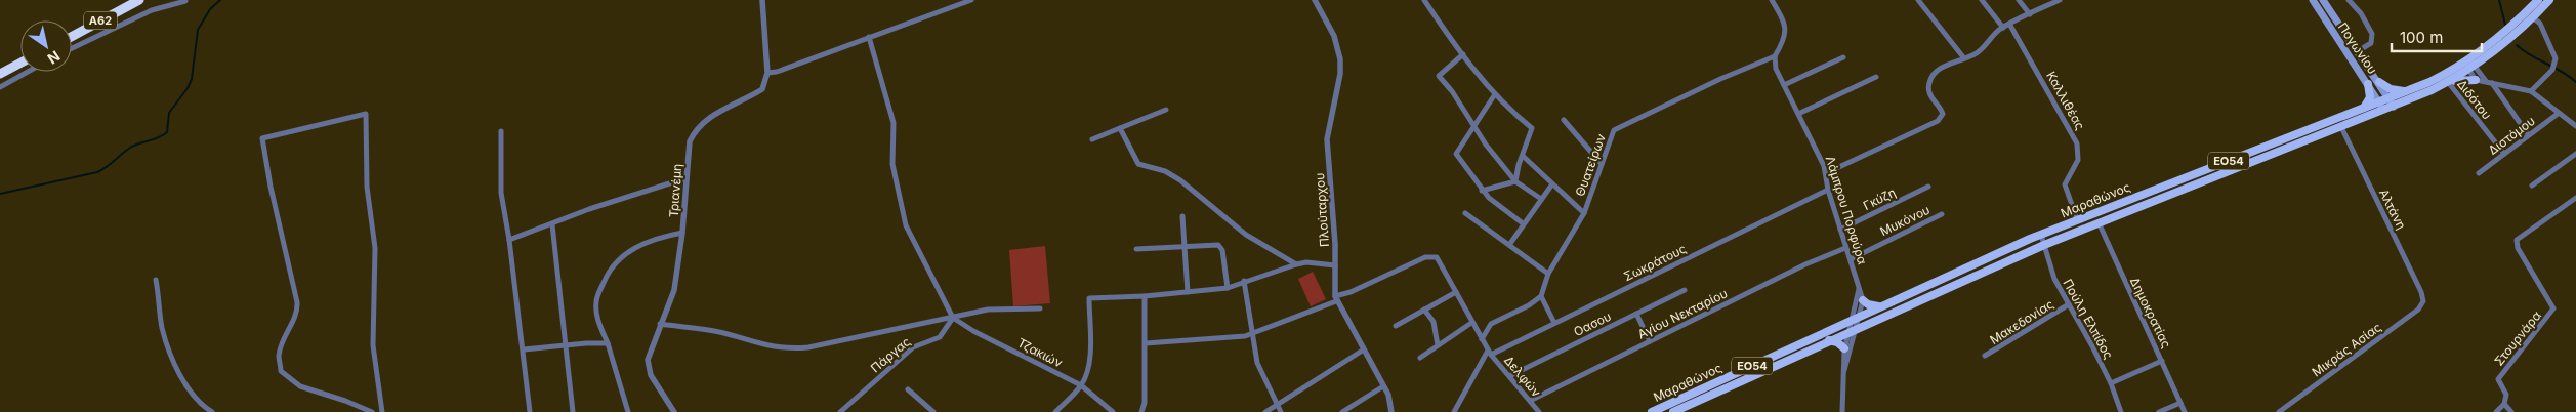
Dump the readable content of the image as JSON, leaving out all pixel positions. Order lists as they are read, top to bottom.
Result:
{
  "streets": {
    "highway": ["Α62"],
    "main road": ["Πογωνίου", "ΕΟ54", "Μαραθώνος"],
    "street": [
      "Διδότου",
      "Καλλιθέας",
      "Διστόμου",
      "Θυατείρων",
      "Τριανέμη",
      "Γκύζη",
      "Αλτάνη",
      "Πλούταρχου",
      "Λάμπρου Πορφύρα",
      "Μυκόνου",
      "Σωκράτους",
      "Δημοκρατίας",
      "Αγίου Νεκταρίου",
      "Πούλη Ελπίδος",
      "Μακεδονίας",
      "Οασου",
      "Στουρνάρα",
      "Μικράς Ασίας",
      "Τζακιών",
      "Πάργας",
      "Δελφών"
    ]
  },
  "crossings": [
    ["Πογωνίου", "Μαραθώνος"],
    ["Διδότου", "Διστόμου"],
    ["Διδότου", "Μαραθώνος"],
    ["Καλλιθέας", "Μαραθώνος"],
    ["Θυατείρων", "Λάμπρου Πορφύρα"],
    ["Γκύζη", "Λάμπρου Πορφύρα"],
    ["Μαραθώνος", "Αλτάνη"],
    ["Μαραθώνος", "Λάμπρου Πορφύρα"],
    ["Μαραθώνος", "Δημοκρατίας"],
    ["Μαραθώνος", "Πούλη Ελπίδος"],
    ["Αλτάνη", "Μικράς Ασίας"],
    ["Πλούταρχου", "Δελφών"],
    ["Λάμπρου Πορφύρα", "Μυκόνου"],
    ["Λάμπρου Πορφύρα", "Σωκράτους"],
    ["Λάμπρου Πορφύρα", "Αγίου Νεκταρίου"],
    ["Σωκράτους", "Δελφών"],
    ["Αγίου Νεκταρίου", "Δελφών"],
    ["Πούλη Ελπίδος", "Μακεδονίας"],
    ["Οασου", "Δελφών"],
    ["Τζακιών", "Πάργας"]
  ],
  "scale_bar": "100 m",
  "north": "bottom right"
}
